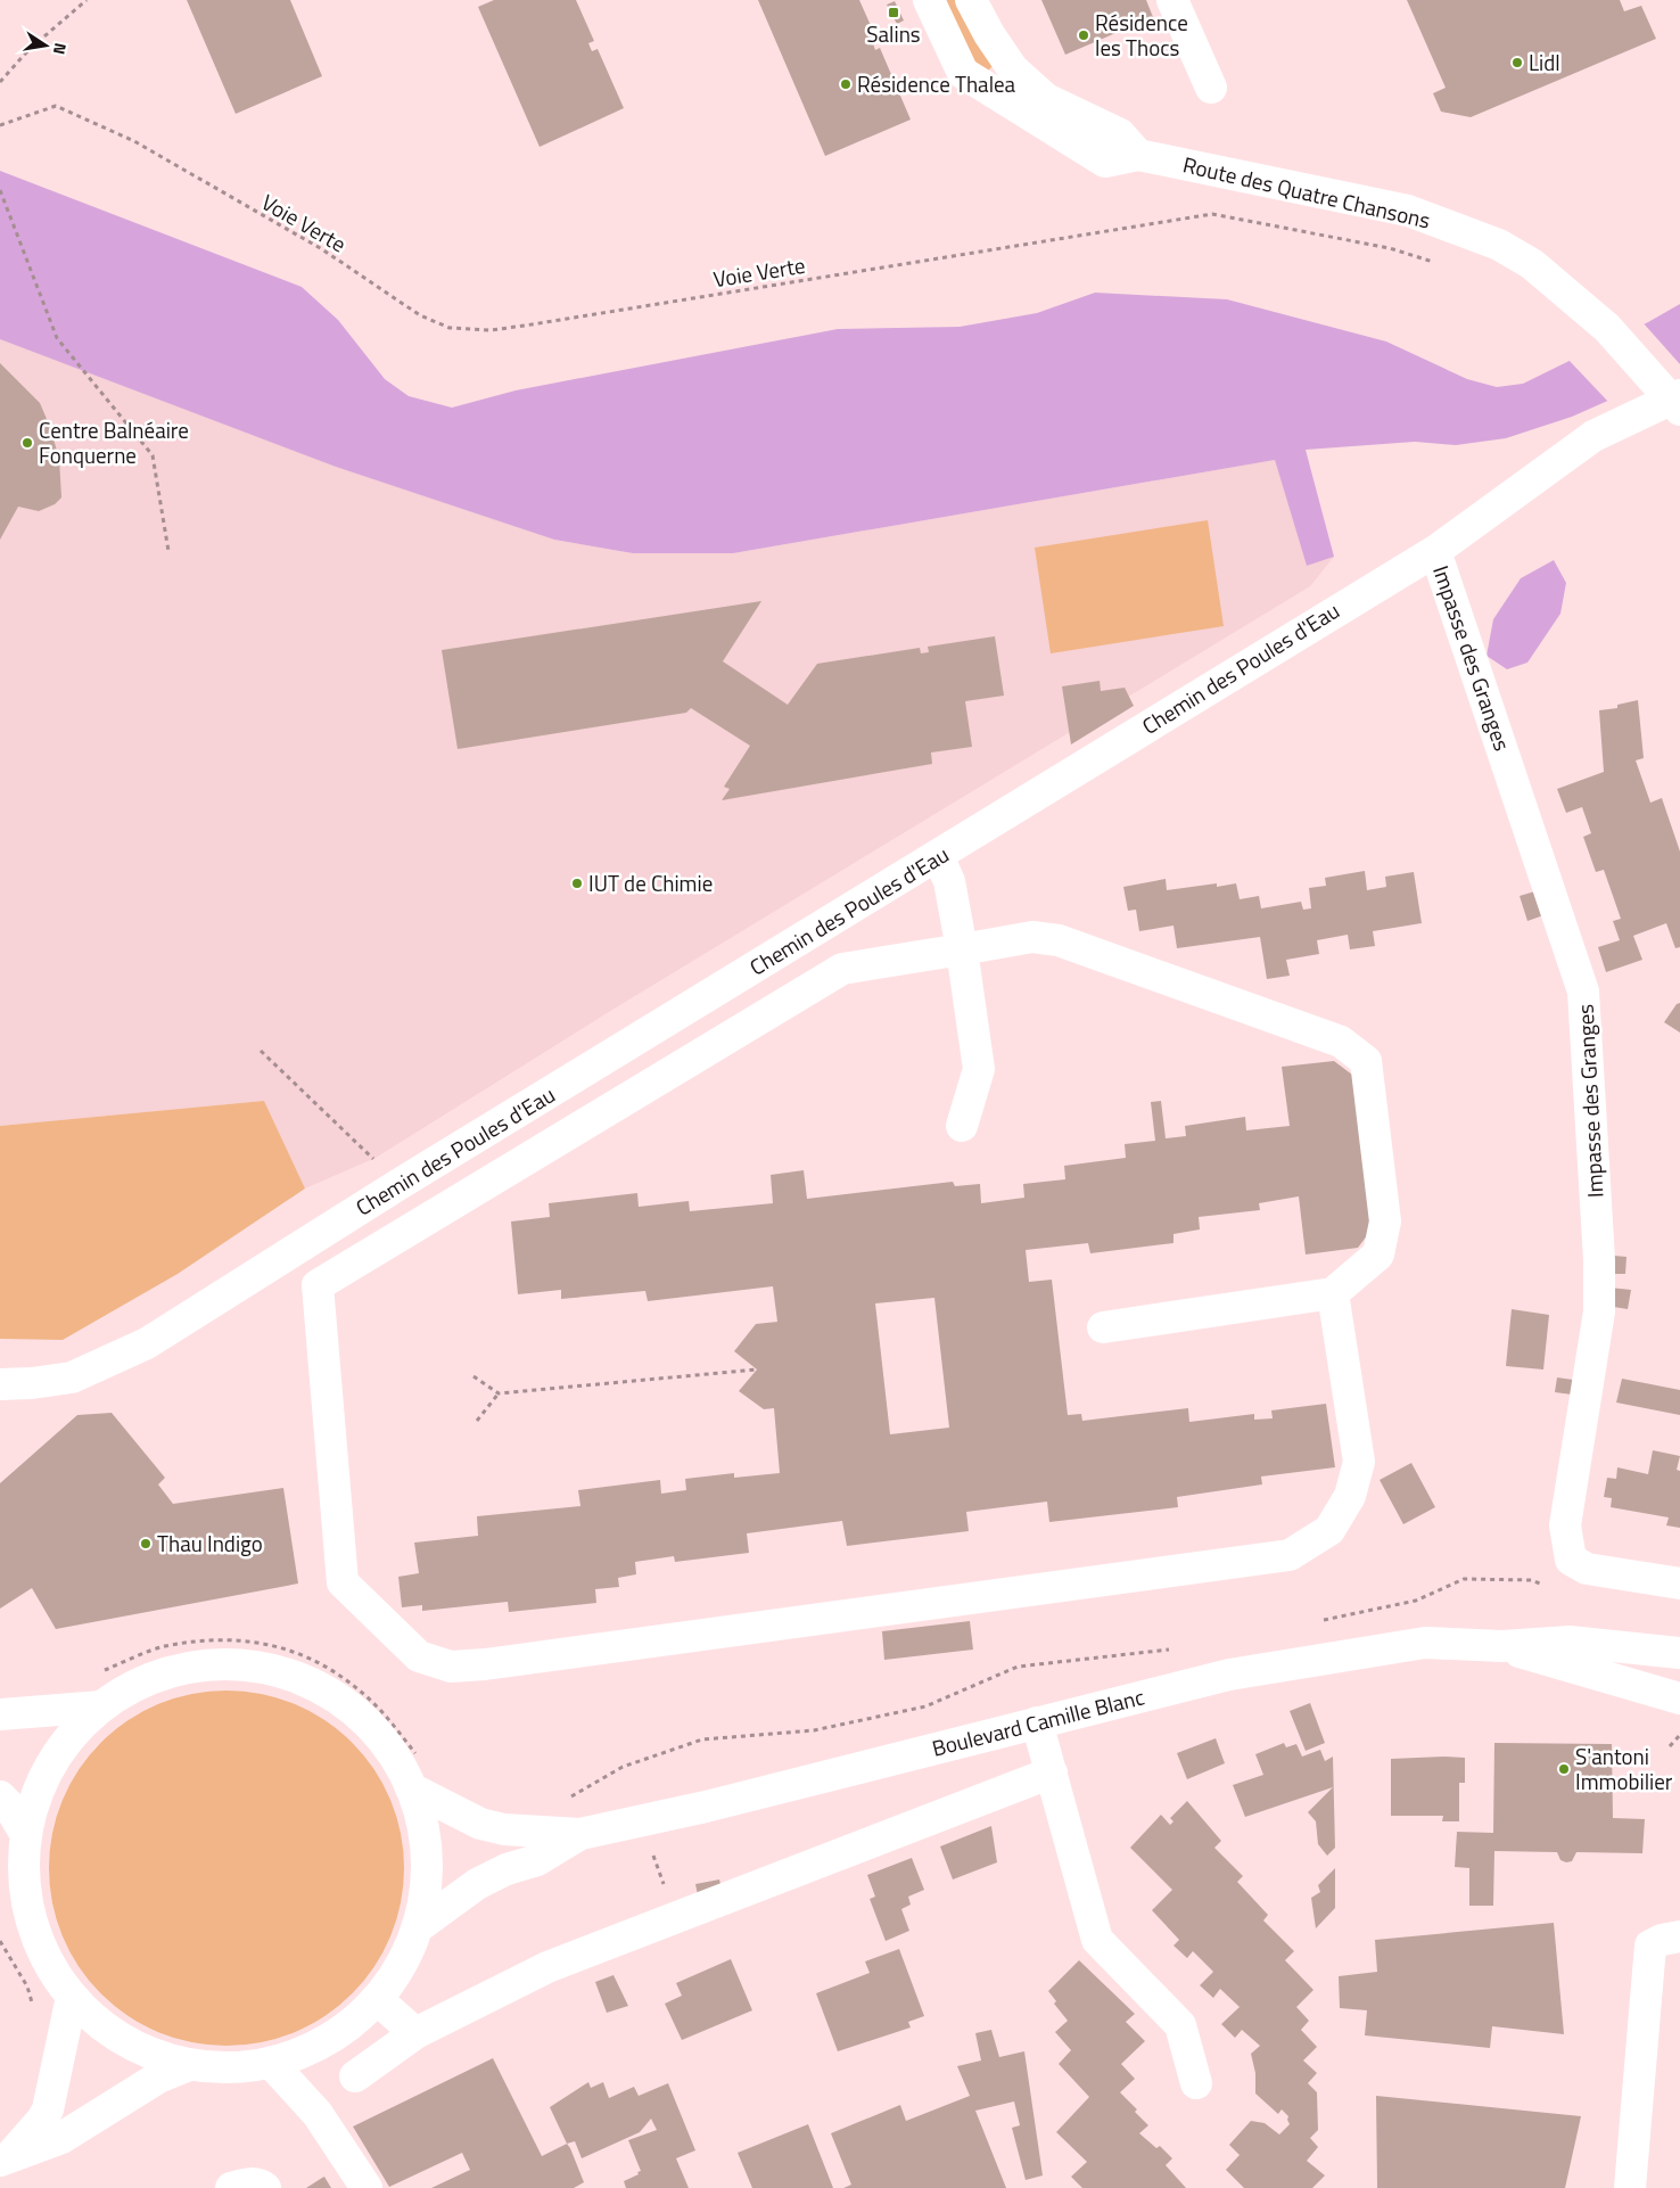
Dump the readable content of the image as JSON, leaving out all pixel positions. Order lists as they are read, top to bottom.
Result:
{
  "streets": {
    "main road": [
      "Route des Quatre Chansons",
      "Impasse des Granges",
      "Chemin des Poules d'Eau",
      "Boulevard Camille Blanc"
    ],
    "path": ["Voie Verte"]
  },
  "crossings": [
    ["Impasse des Granges", "Chemin des Poules d'Eau"]
  ],
  "places": {
    "transit": ["Salins"],
    "other": [
      "Résidence les Thocs",
      "Lidl",
      "Résidence Thalea",
      "Centre Balnéaire Fonquerne",
      "IUT de Chimie",
      "Thau Indigo",
      "S'antoni Immobilier"
    ]
  },
  "north": "right"
}
